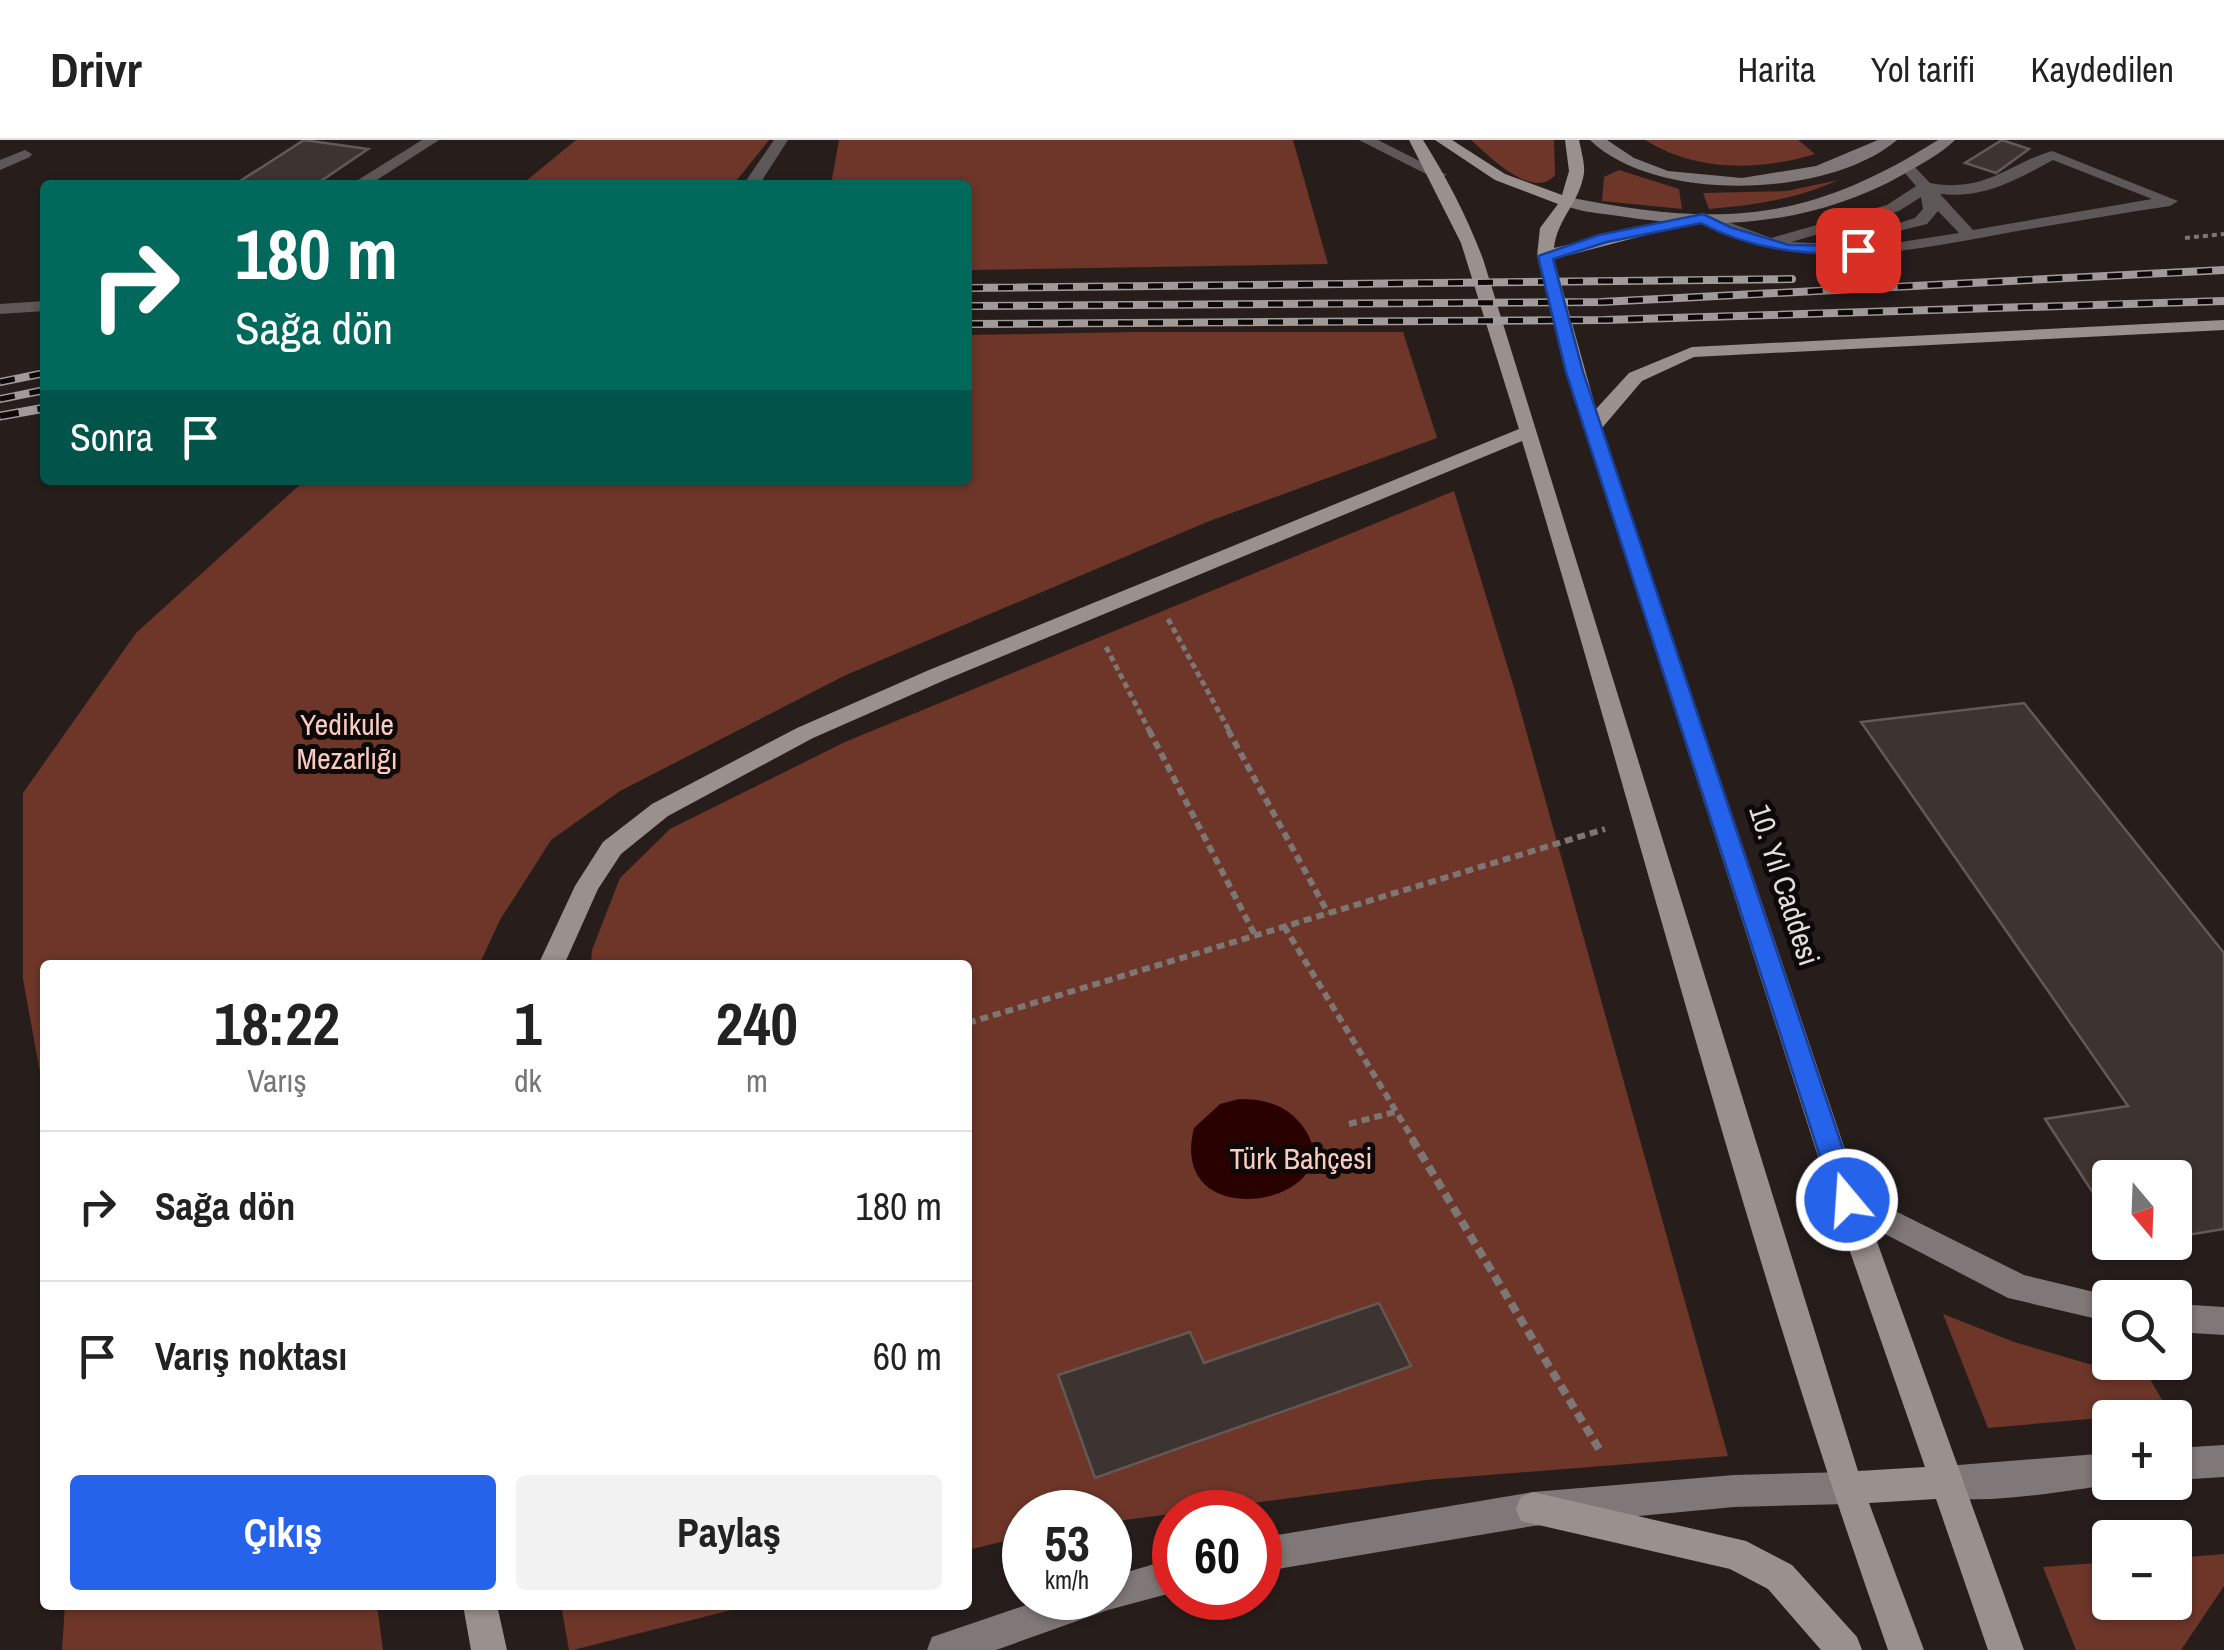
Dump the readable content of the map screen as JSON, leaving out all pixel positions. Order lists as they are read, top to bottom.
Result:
{
  "streets": {
    "main road": ["10. Yıl Caddesi"]
  },
  "parks": ["Yedikule Mezarlığı", "Türk Bahçesi"],
  "north": "bottom",
  "page": {
    "header": "Drivr",
    "nav": ["Harita", "Yol tarifi", "Kaydedilen"],
    "turn": ["180 m", "Sağa dön"],
    "then": "Sonra",
    "eta": [
      "18:22",
      "Varış",
      "1",
      "dk",
      "240",
      "m"
    ],
    "list": [
      {
        "name": "Sağa dön",
        "value": "180 m"
      },
      {
        "name": "Varış noktası",
        "value": "60 m"
      }
    ],
    "map_buttons": ["+", "−"],
    "buttons": ["Çıkış", "Paylaş"],
    "speed": "53 km/h",
    "limit": "60"
  }
}
